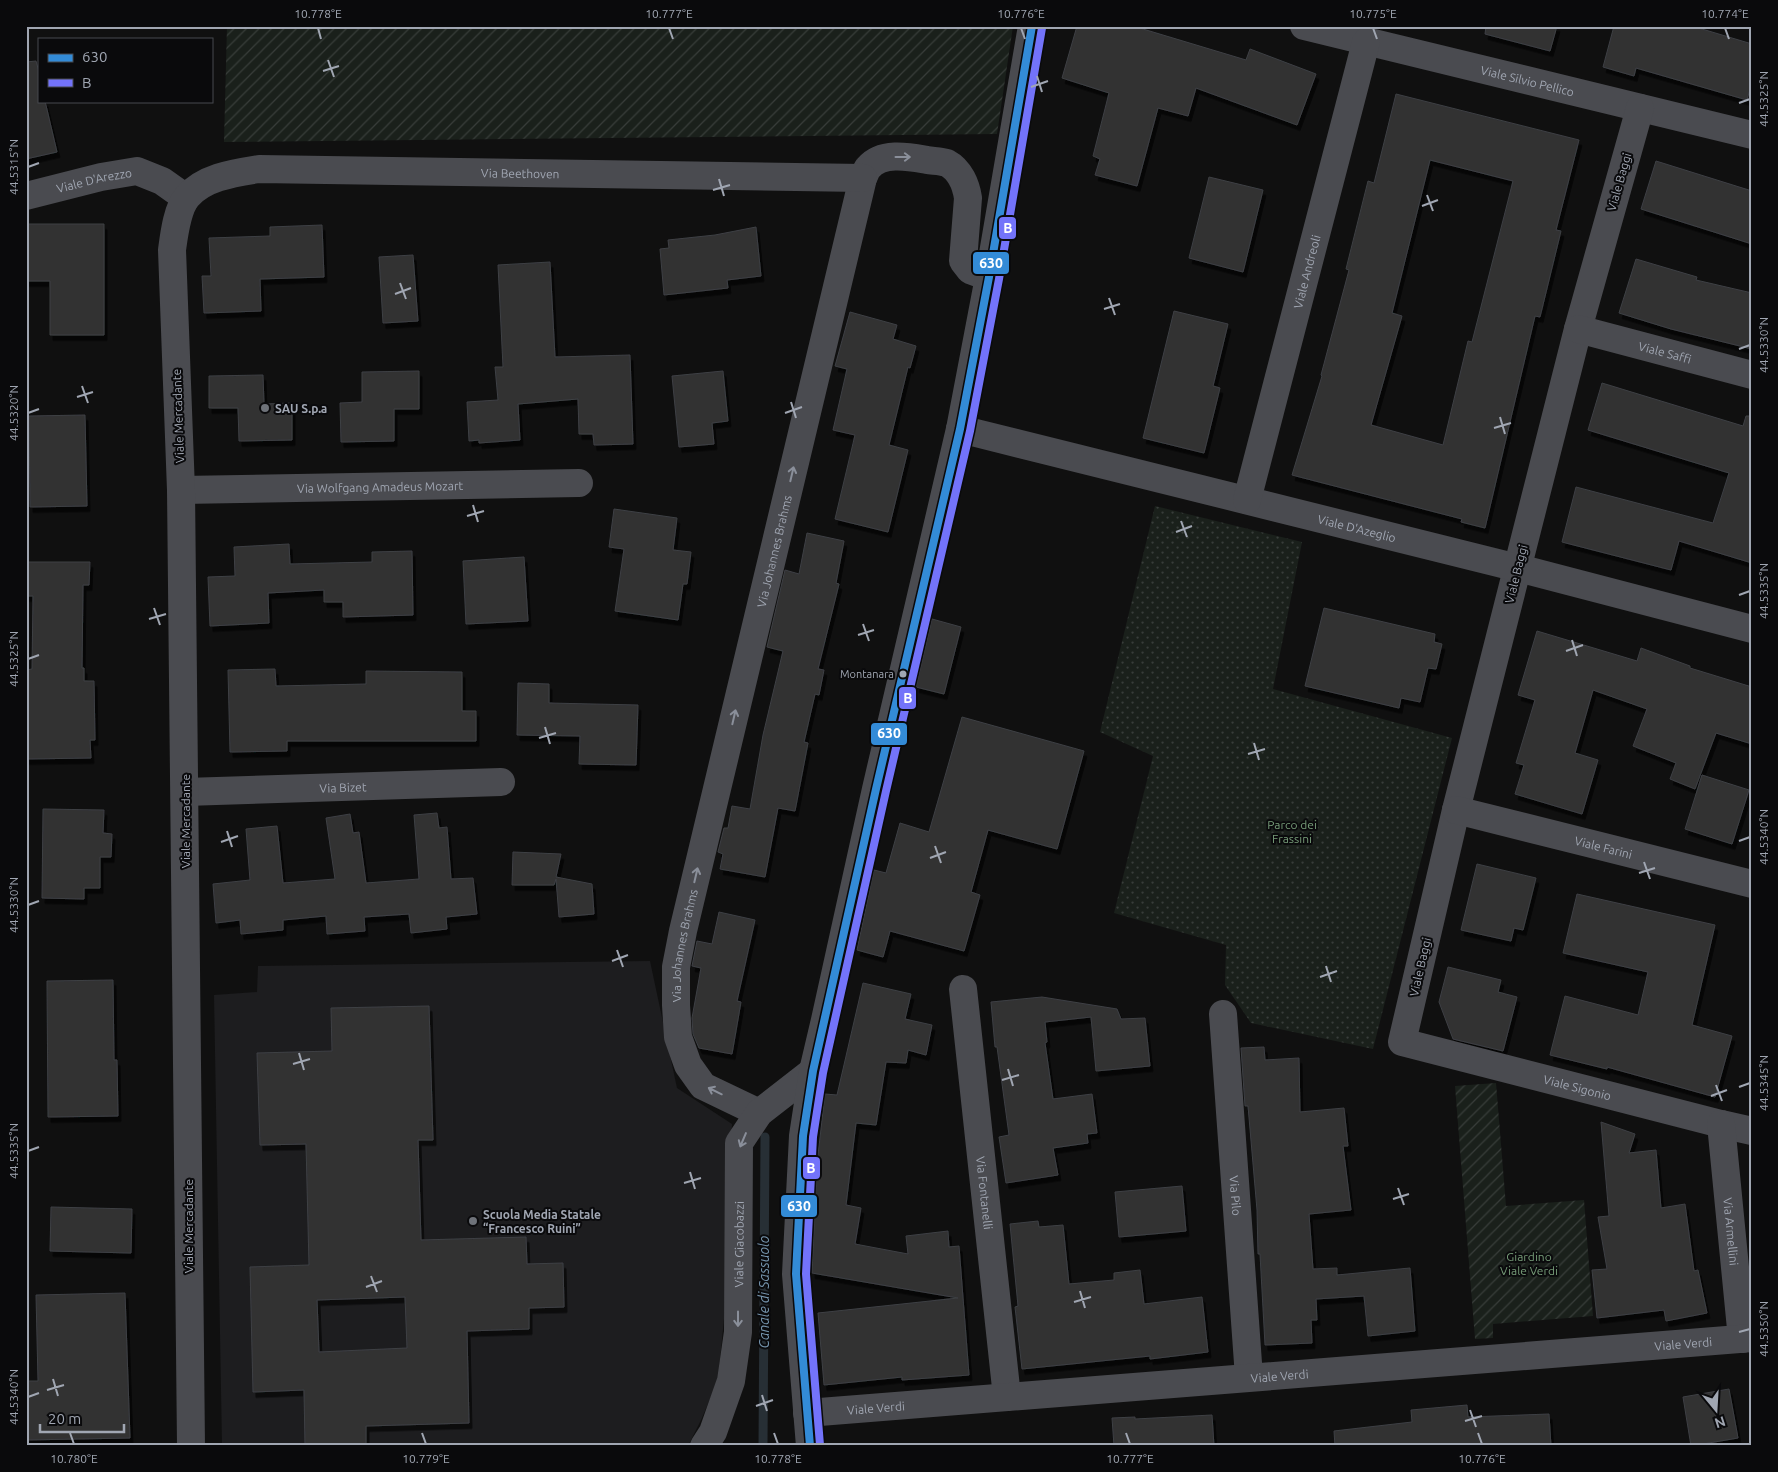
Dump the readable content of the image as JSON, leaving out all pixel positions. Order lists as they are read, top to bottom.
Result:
{
  "streets": {
    "street": [
      "Viale Silvio Pellico",
      "Via Beethoven",
      "Viale D'Arezzo",
      "Viale Baggi",
      "Viale Andreoli",
      "Viale Saffi",
      "Viale Mercadante",
      "Via Wolfgang Amadeus Mozart",
      "Viale D'Azeglio",
      "Via Johannes Brahms",
      "Via Bizet",
      "Viale Farini",
      "Viale Sigonio",
      "Via Fontanelli",
      "Via Pilo",
      "Via Armellini",
      "Viale Giacobazzi",
      "Viale Verdi"
    ]
  },
  "crossings": [
    ["Viale Silvio Pellico", "Viale Baggi"],
    ["Viale Silvio Pellico", "Viale Andreoli"],
    ["Via Beethoven", "Viale D'Arezzo"],
    ["Via Beethoven", "Viale Mercadante"],
    ["Via Beethoven", "Via Johannes Brahms"],
    ["Viale D'Arezzo", "Viale Mercadante"],
    ["Viale Baggi", "Viale Saffi"],
    ["Viale Baggi", "Viale D'Azeglio"],
    ["Viale Baggi", "Viale Farini"],
    ["Viale Baggi", "Viale Sigonio"],
    ["Viale Andreoli", "Viale D'Azeglio"],
    ["Viale Mercadante", "Via Wolfgang Amadeus Mozart"],
    ["Viale Mercadante", "Via Bizet"],
    ["Via Johannes Brahms", "Viale Giacobazzi"],
    ["Viale Sigonio", "Via Armellini"],
    ["Via Fontanelli", "Viale Verdi"],
    ["Via Pilo", "Viale Verdi"],
    ["Via Armellini", "Viale Verdi"]
  ],
  "water": ["Canale di Sassuolo"],
  "parks": ["Parco dei Frassini", "Giardino Viale Verdi"],
  "places": ["SAU S.p.a", "Montanara", "Scuola Media Statale “Francesco Ruini”"],
  "lines": ["transit line 630", "transit line B"],
  "legend": ["630", "B"],
  "scale_bar": "20 m",
  "north": "bottom",
  "coordinates": [
    "10.778°E",
    "10.777°E",
    "10.776°E",
    "10.775°E",
    "10.774°E",
    "44.5325°N",
    "44.5315°N",
    "44.5330°N",
    "44.5320°N",
    "44.5335°N",
    "44.5340°N",
    "44.5345°N",
    "44.5350°N",
    "10.780°E",
    "10.779°E"
  ]
}
